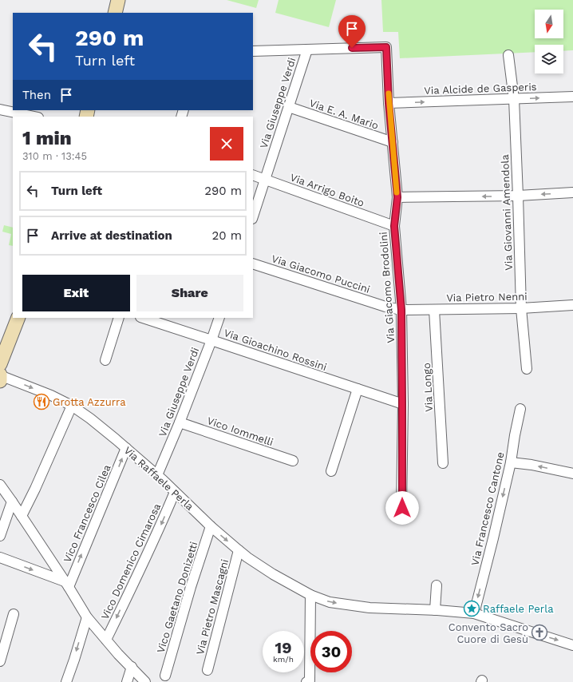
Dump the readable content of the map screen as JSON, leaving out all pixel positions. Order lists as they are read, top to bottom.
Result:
{
  "streets": {
    "street": [
      "Via Alcide de Gasperis",
      "Via Giuseppe Verdi",
      "Via E. A. Mario",
      "Via Arrigo Boito",
      "Via Giovanni Amendola",
      "Via Giacomo Puccini",
      "Via Giacomo Brodolini",
      "Via Pietro Nenni",
      "Via Gioachino Rossini",
      "Via Longo",
      "Vico Iommelli",
      "Via Raffaele Perla",
      "Via Francesco Cantone",
      "Vico Francesco Cilea",
      "Vico Domenico Cimarosa",
      "Vico Gaetano Donizetti",
      "Via Pietro Mascagni"
    ]
  },
  "crossings": [
    ["Via Alcide de Gasperis", "Via Giovanni Amendola"],
    ["Via Alcide de Gasperis", "Via Giacomo Brodolini"],
    ["Via Giuseppe Verdi", "Via E. A. Mario"],
    ["Via Giuseppe Verdi", "Via Arrigo Boito"],
    ["Via Giuseppe Verdi", "Via Giacomo Brodolini"],
    ["Via Giuseppe Verdi", "Via Gioachino Rossini"],
    ["Via Giuseppe Verdi", "Vico Iommelli"],
    ["Via Giuseppe Verdi", "Via Raffaele Perla"],
    ["Via E. A. Mario", "Via Giacomo Brodolini"],
    ["Via Arrigo Boito", "Via Giacomo Brodolini"],
    ["Via Giovanni Amendola", "Via Pietro Nenni"],
    ["Via Giacomo Puccini", "Via Giacomo Brodolini"],
    ["Via Giacomo Puccini", "Via Pietro Nenni"],
    ["Via Giacomo Brodolini", "Via Pietro Nenni"],
    ["Via Giacomo Brodolini", "Via Gioachino Rossini"],
    ["Via Pietro Nenni", "Via Longo"],
    ["Via Raffaele Perla", "Via Francesco Cantone"],
    ["Via Raffaele Perla", "Vico Francesco Cilea"],
    ["Via Raffaele Perla", "Vico Domenico Cimarosa"],
    ["Via Raffaele Perla", "Vico Gaetano Donizetti"],
    ["Via Raffaele Perla", "Via Pietro Mascagni"]
  ],
  "one_way": [
    "Via Alcide de Gasperis",
    "Via Raffaele Perla",
    "Via Francesco Cantone",
    "Vico Domenico Cimarosa"
  ],
  "places": {
    "restaurant": ["Grotta Azzurra"],
    "place": ["Raffaele Perla"],
    "church": ["Convento Sacro Cuore di Gesù"]
  },
  "north": "bottom",
  "page": {
    "turn": ["290 m", "Turn left"],
    "then": "Then",
    "heading": ["1 min", "310 m · 13:45"],
    "list": [
      {
        "name": "Turn left",
        "value": "290 m"
      },
      {
        "name": "Arrive at destination",
        "value": "20 m"
      }
    ],
    "buttons": ["Exit", "Share"],
    "speed": "19 km/h",
    "limit": "30"
  }
}
